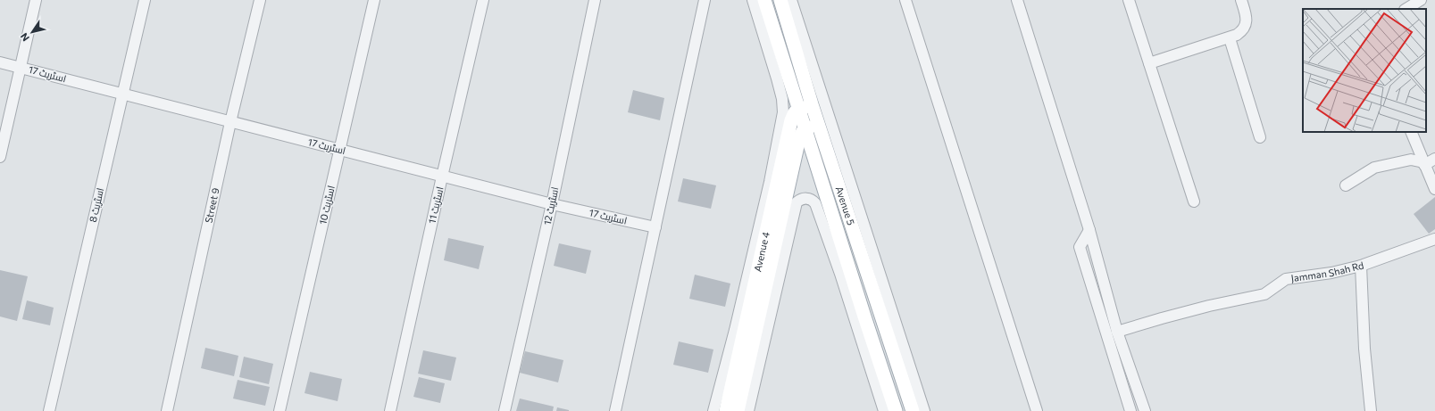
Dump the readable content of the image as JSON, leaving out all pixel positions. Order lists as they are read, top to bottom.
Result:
{
  "streets": {
    "main road": ["Avenue 5", "Avenue 4"],
    "street": [
      "اسٹریٹ 17",
      "اسٹریٹ 8",
      "Street 9",
      "اسٹریٹ 10",
      "اسٹریٹ 11",
      "اسٹریٹ 12",
      "Jamman Shah Rd"
    ]
  },
  "crossings": [
    ["اسٹریٹ 17", "اسٹریٹ 8"],
    ["اسٹریٹ 17", "Street 9"],
    ["اسٹریٹ 17", "اسٹریٹ 10"],
    ["اسٹریٹ 17", "اسٹریٹ 11"],
    ["اسٹریٹ 17", "اسٹریٹ 12"],
    ["Avenue 5", "Avenue 4"]
  ],
  "north": "bottom left"
}
